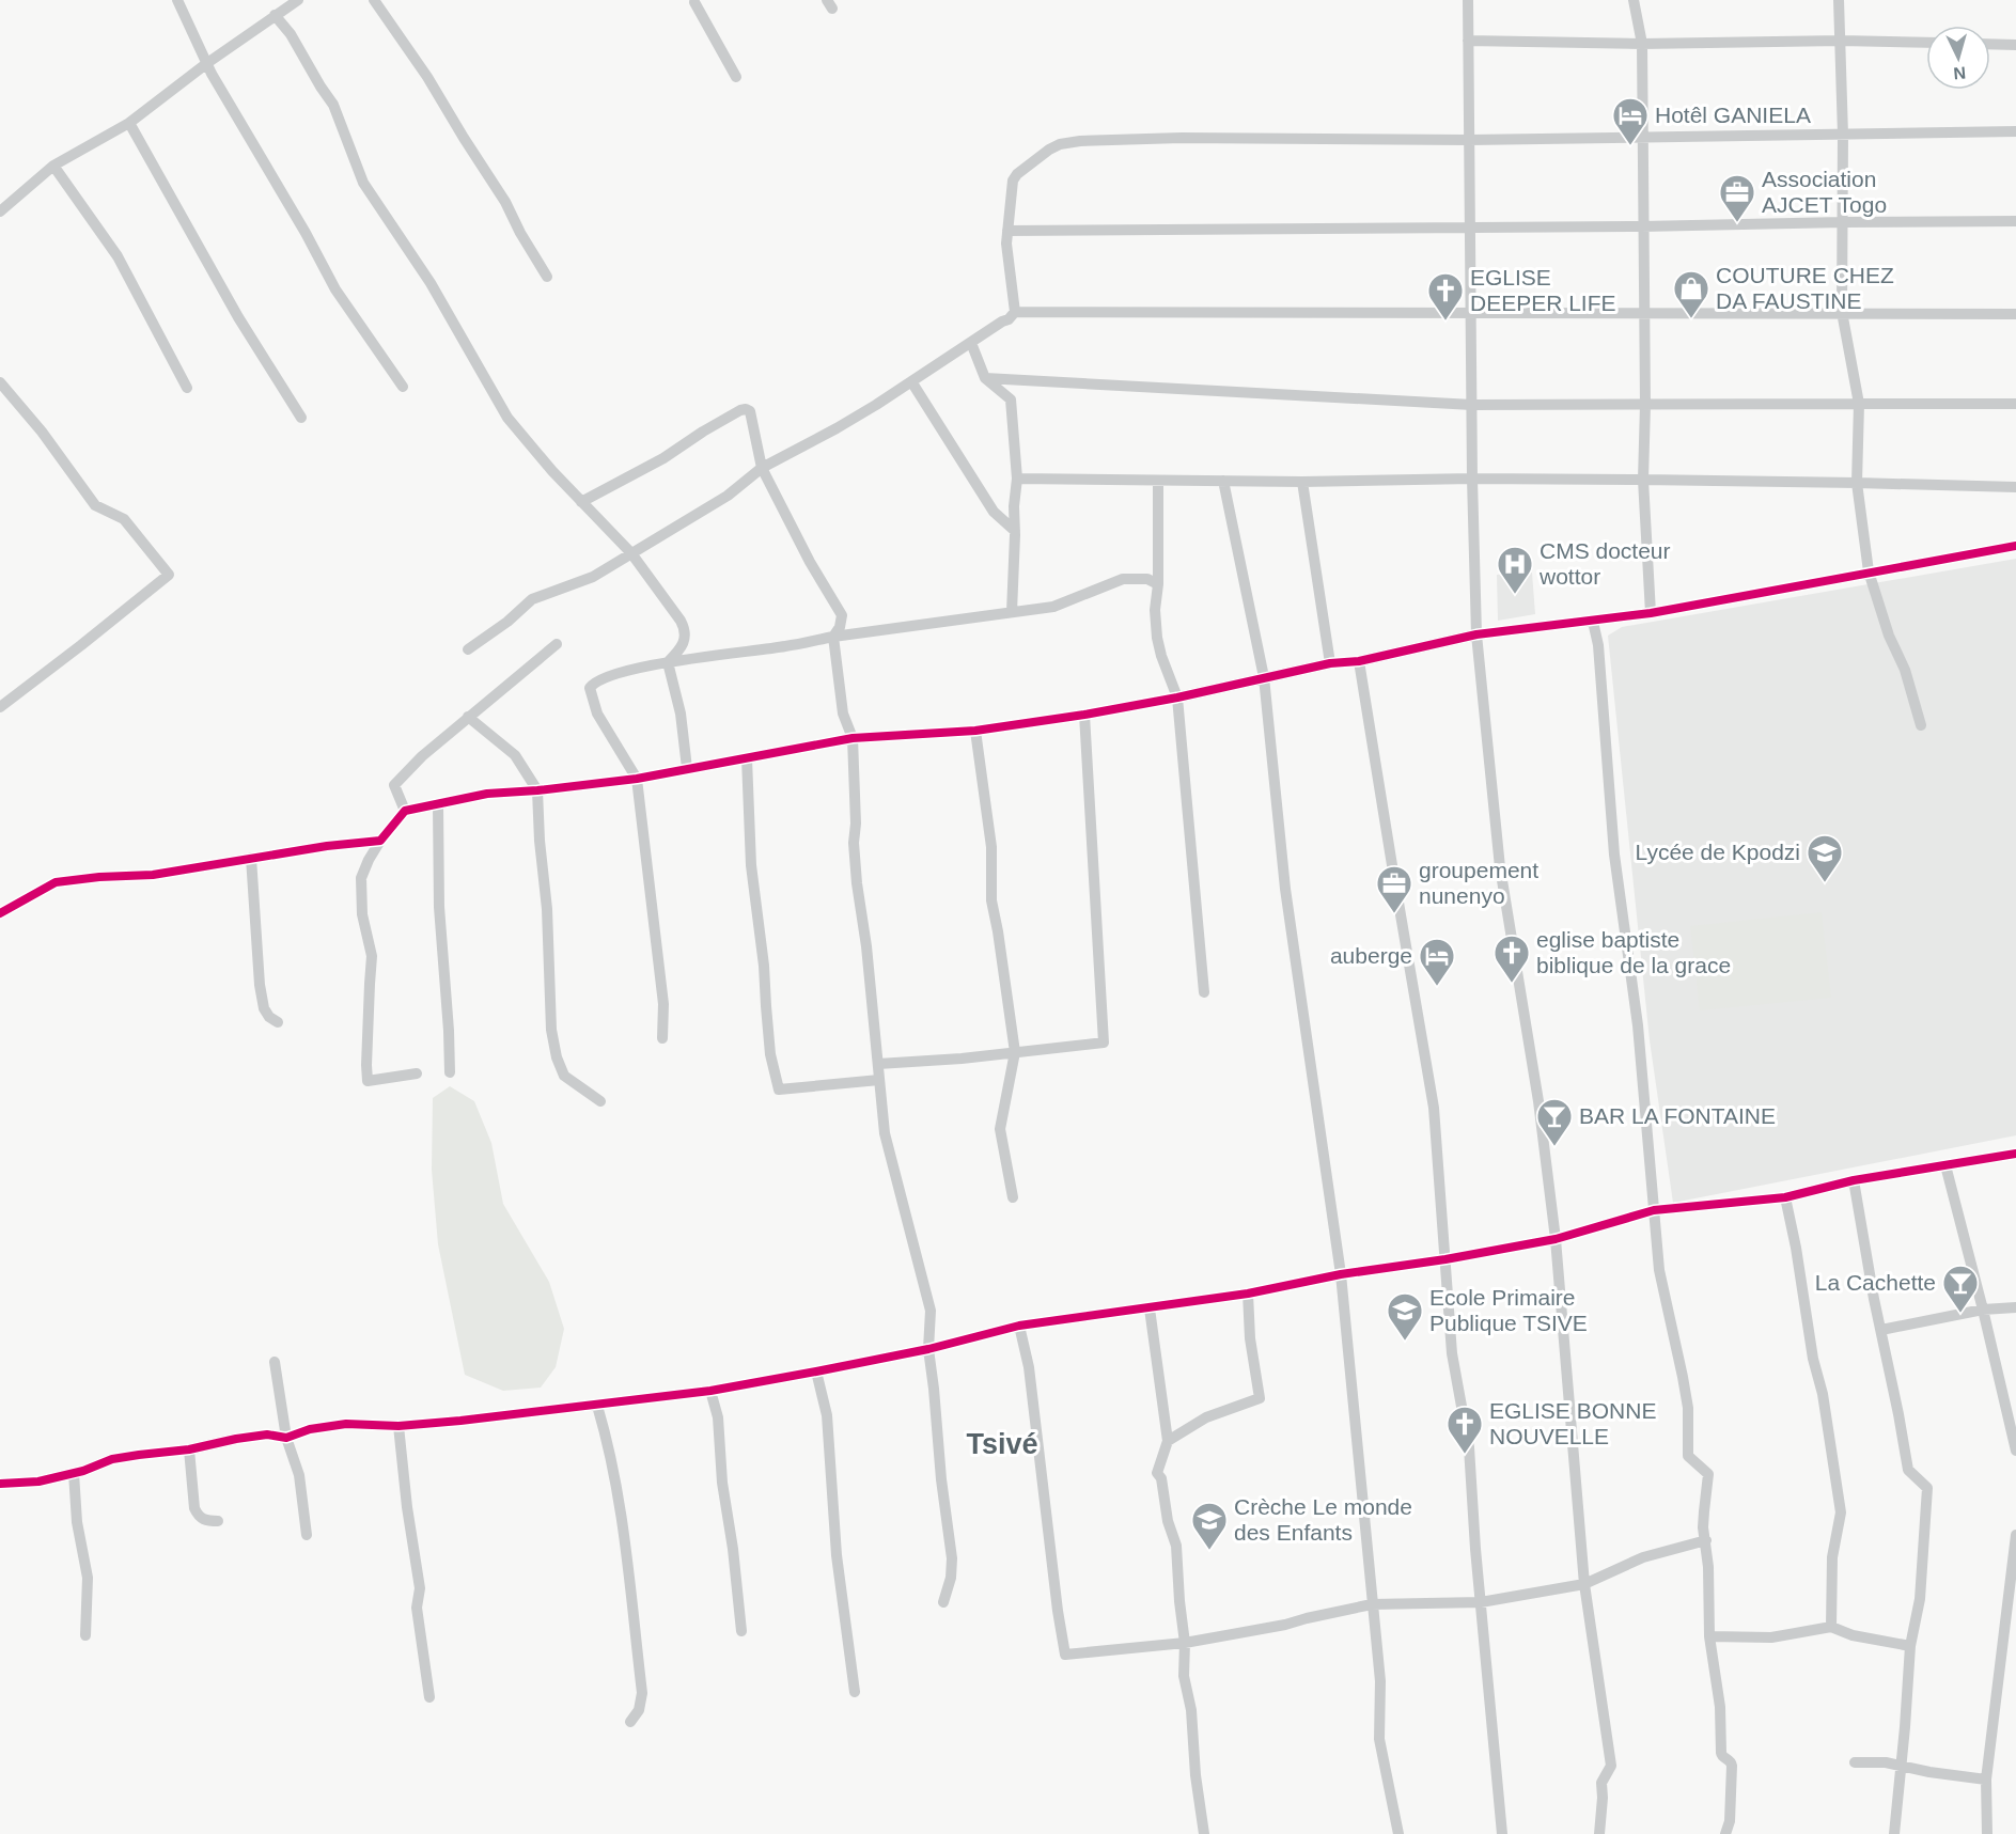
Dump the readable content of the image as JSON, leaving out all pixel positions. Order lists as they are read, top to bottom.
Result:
{
  "districts": ["Tsivé"],
  "places": {
    "hotel": ["Hotêl GANIELA", "auberge"],
    "office": ["Association AJCET Togo", "groupement nunenyo"],
    "shop": ["COUTURE CHEZ DA FAUSTINE"],
    "church": ["EGLISE DEEPER LIFE", "eglise baptiste biblique de la grace", "EGLISE BONNE NOUVELLE"],
    "hospital": ["CMS docteur wottor"],
    "school or university": ["Lycée de Kpodzi", "Ecole Primaire Publique TSIVE", "Crèche Le monde des Enfants"],
    "bar": ["BAR LA FONTAINE", "La Cachette"]
  },
  "north": "bottom"
}
